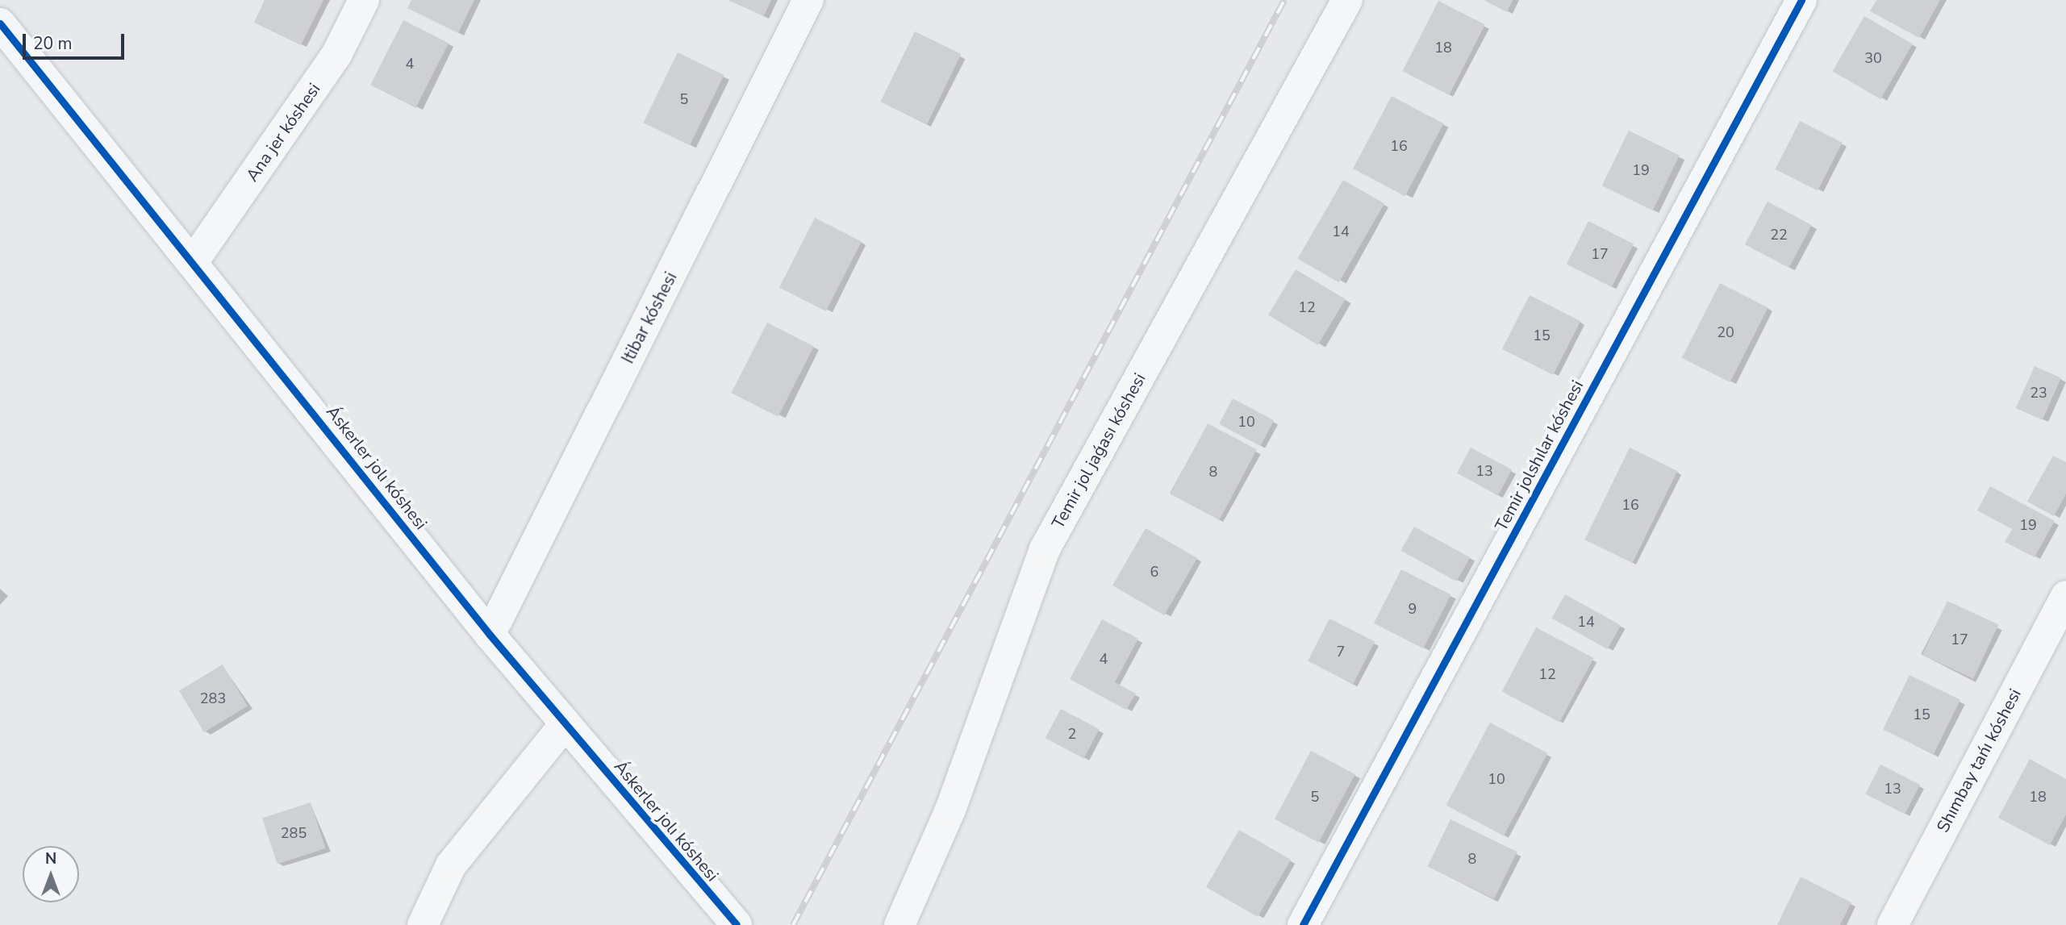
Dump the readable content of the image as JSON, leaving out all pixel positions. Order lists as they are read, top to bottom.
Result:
{
  "streets": {
    "street": [
      "Ana jer kóshesi",
      "Itibar kóshesi",
      "Temir jol jaǵası kóshesi",
      "Temir jolshılar kóshesi",
      "Áskerler jolı kóshesi",
      "Shımbay tańı kóshesi"
    ]
  },
  "crossings": [
    ["Ana jer kóshesi", "Áskerler jolı kóshesi"],
    ["Itibar kóshesi", "Áskerler jolı kóshesi"]
  ],
  "house_numbers": [
    "18",
    "30",
    "4",
    "5",
    "16",
    "19",
    "14",
    "22",
    "17",
    "12",
    "20",
    "15",
    "23",
    "10",
    "13",
    "8",
    "16",
    "19",
    "6",
    "9",
    "14",
    "17",
    "7",
    "4",
    "12",
    "283",
    "15",
    "2",
    "10",
    "13",
    "5",
    "18",
    "285",
    "8"
  ],
  "scale_bar": "20 m",
  "north": "top"
}
